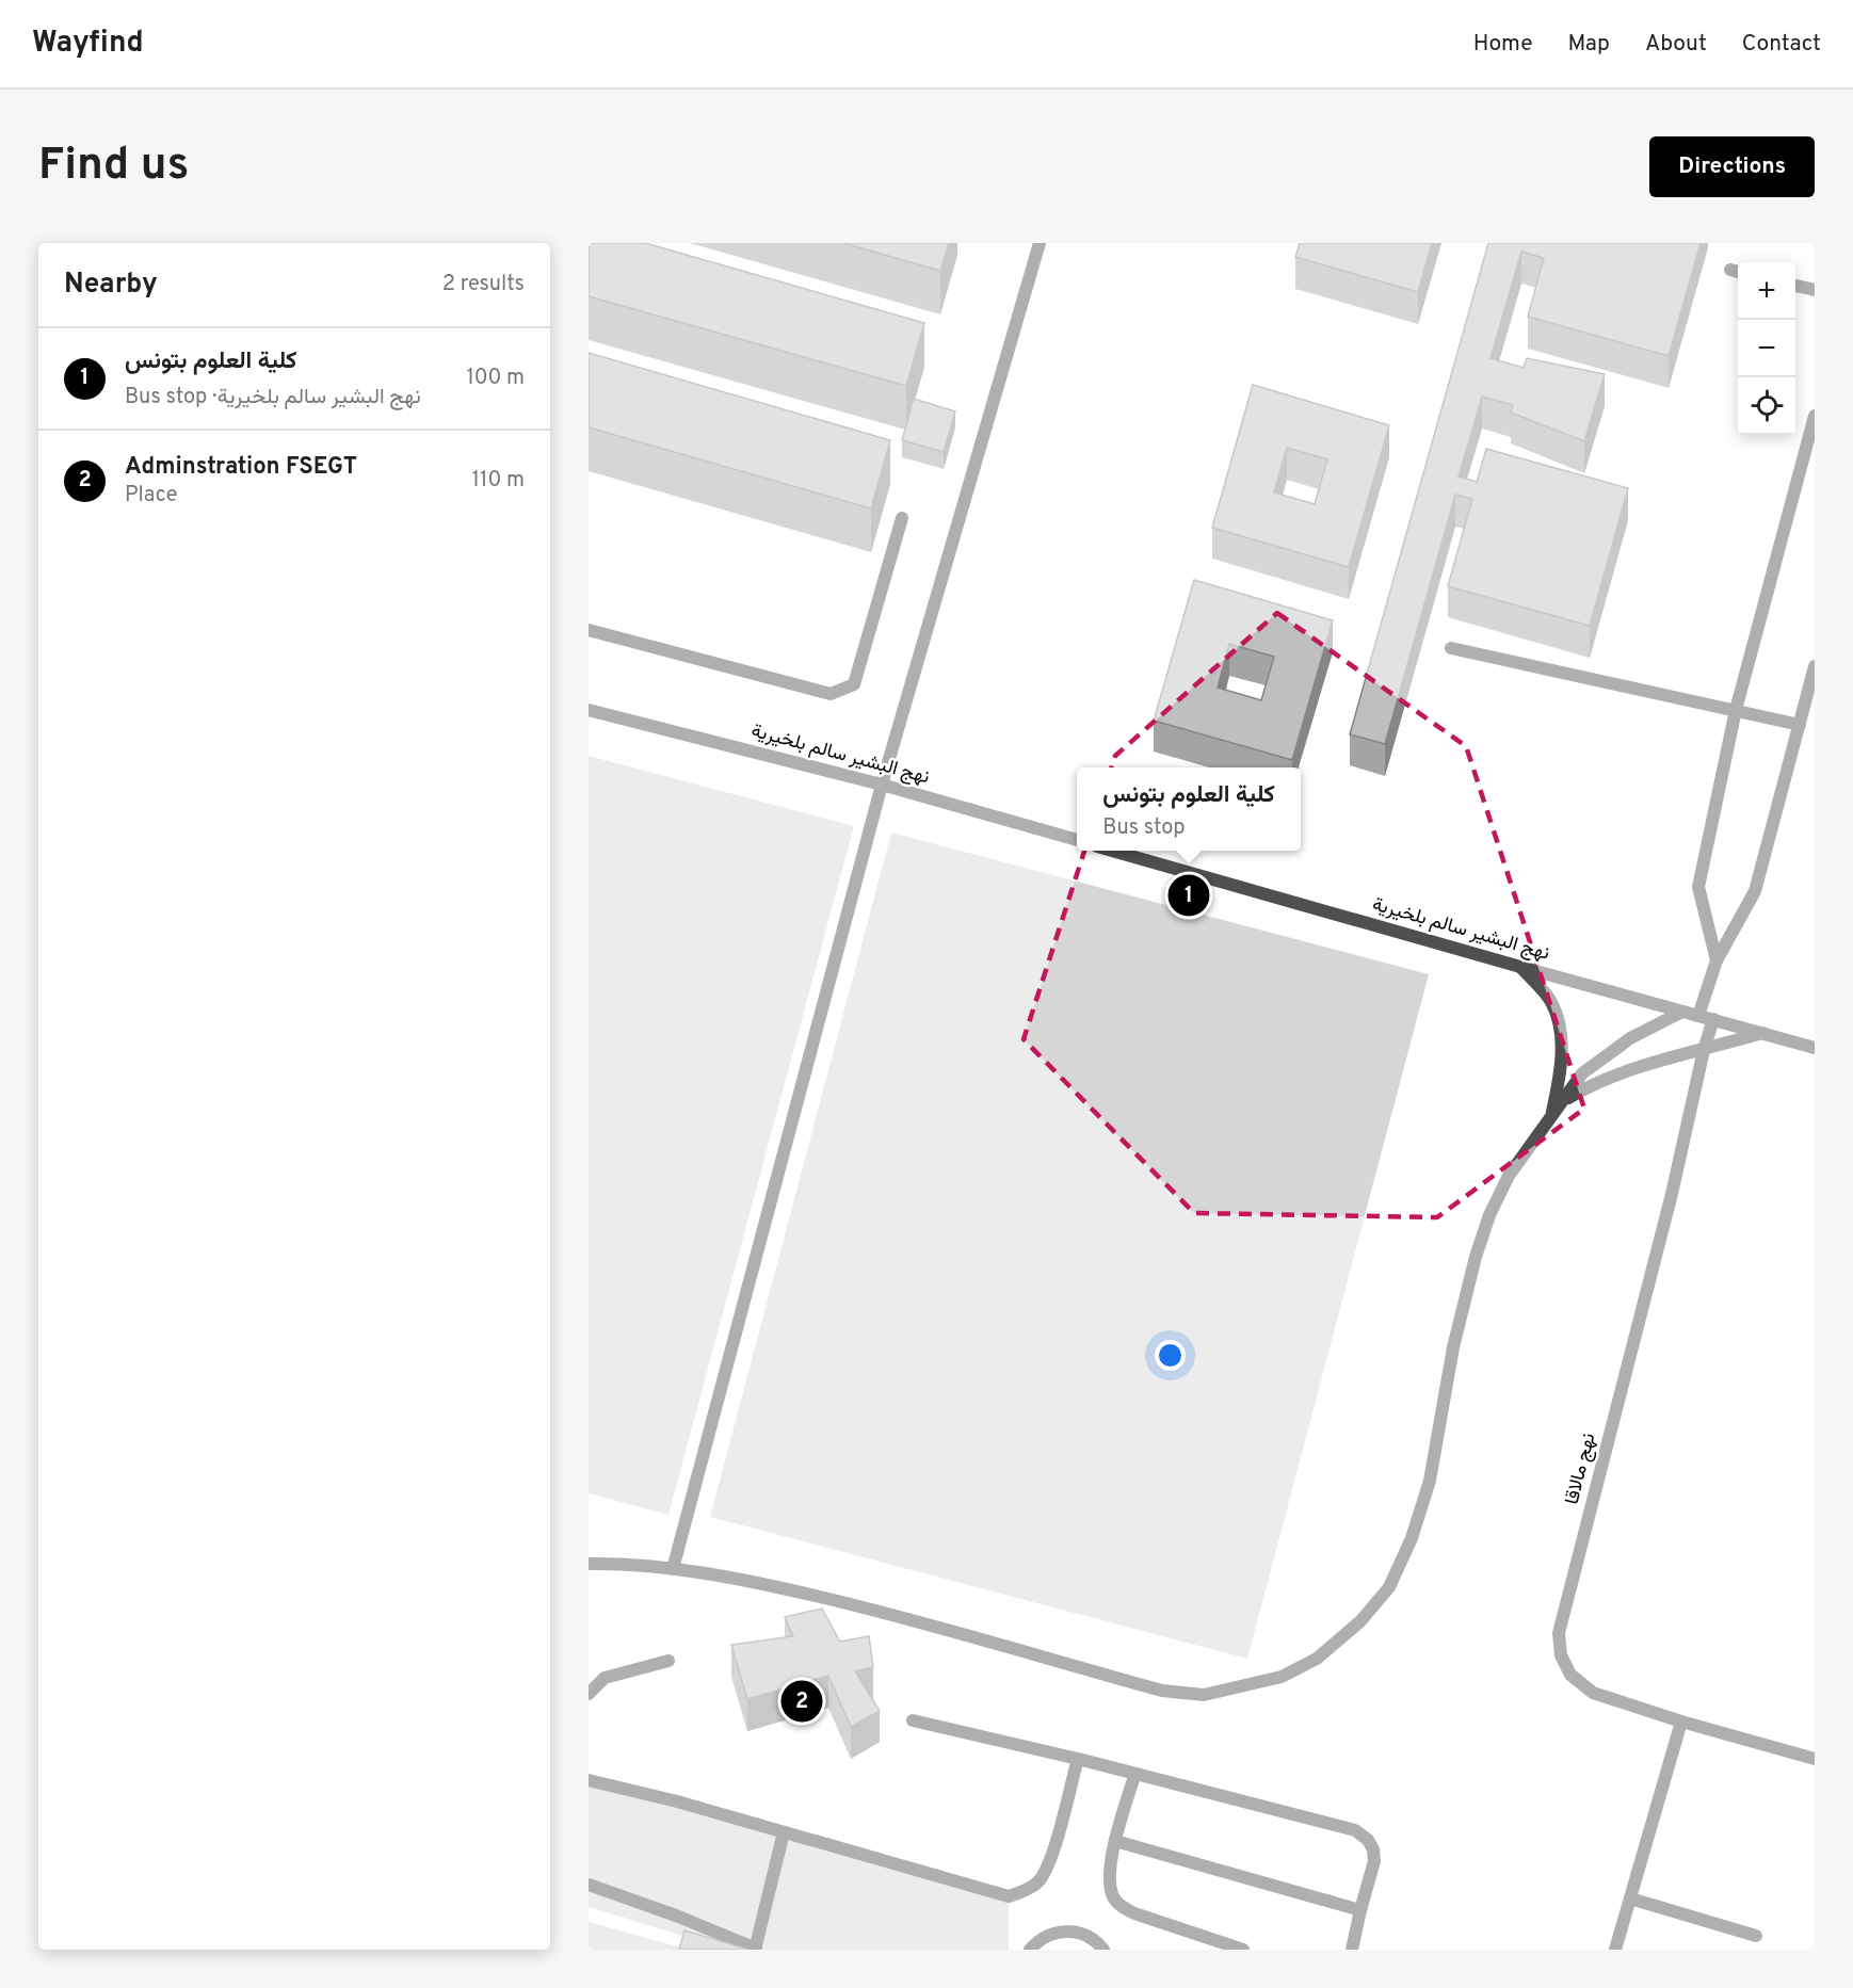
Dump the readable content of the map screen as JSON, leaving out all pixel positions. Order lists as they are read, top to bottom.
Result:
{
  "streets": {
    "street": ["نهج البشير سالم بلخيرية", "نهج مالاقا"]
  },
  "crossings": [
    ["نهج البشير سالم بلخيرية", "نهج مالاقا"]
  ],
  "page": {
    "header": "Wayfind",
    "nav": [
      "Home",
      "Map",
      "About",
      "Contact"
    ],
    "buttons": "Directions",
    "title": "Find us",
    "heading": ["Nearby", "2 results"],
    "map_buttons": ["+", "−"],
    "list": [
      {
        "mark": "1",
        "name": "كلية العلوم بتونس",
        "note": "Bus stop · نهج البشير سالم بلخيرية",
        "value": "100 m"
      },
      {
        "mark": "2",
        "name": "Adminstration FSEGT",
        "note": "Place",
        "value": "110 m"
      }
    ],
    "popup": ["كلية العلوم بتونس", "Bus stop"],
    "pins": ["1", "2"]
  }
}
